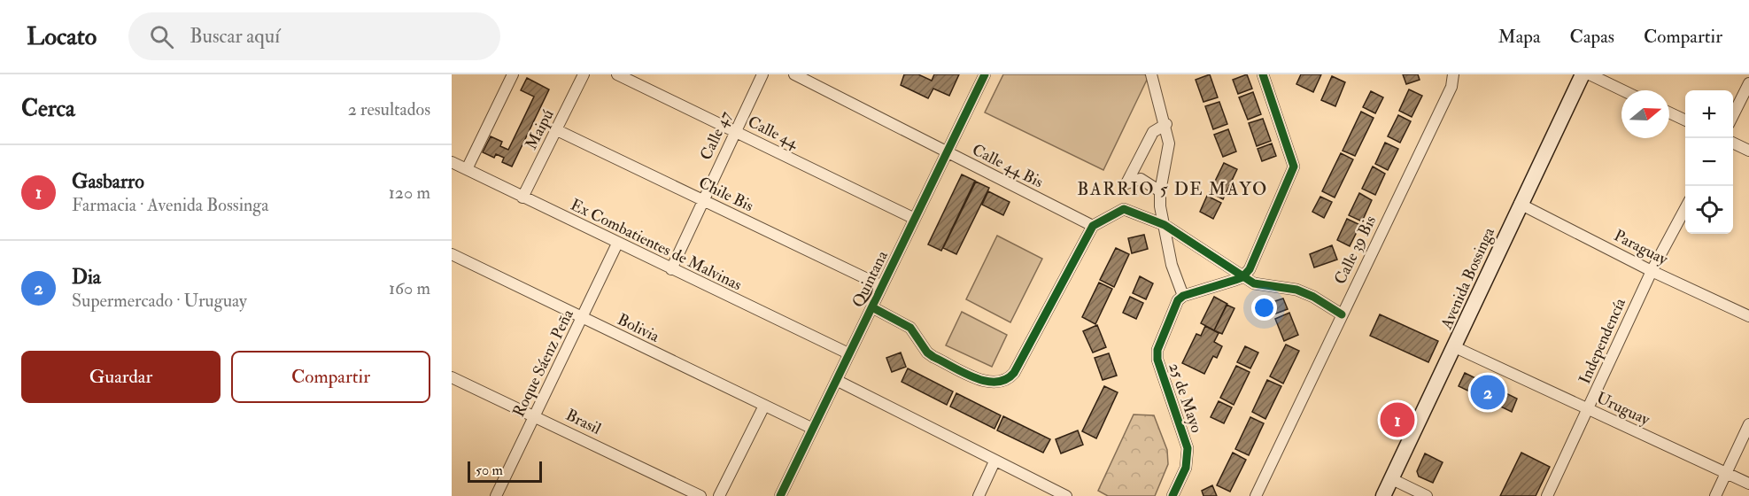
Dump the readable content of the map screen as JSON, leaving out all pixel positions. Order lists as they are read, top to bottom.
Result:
{
  "streets": {
    "main road": ["Avenida Bossinga"],
    "street": [
      "Maipú",
      "Calle 44",
      "Calle 47",
      "Calle 44 Bis",
      "Chile Bis",
      "Ex Combatientes de Malvinas",
      "Paraguay",
      "Calle 39 Bis",
      "Quintana",
      "Bolivia",
      "Independencía",
      "Roque Sáenz Peña",
      "25 de Mayo",
      "Uruguay",
      "Brasil"
    ]
  },
  "crossings": [
    ["Maipú", "Chile Bis"],
    ["Maipú", "Ex Combatientes de Malvinas"],
    ["Calle 44", "Calle 47"],
    ["Calle 44", "Quintana"],
    ["Calle 47", "Chile Bis"],
    ["Calle 47", "Ex Combatientes de Malvinas"],
    ["Calle 44 Bis", "Quintana"],
    ["Chile Bis", "Quintana"],
    ["Ex Combatientes de Malvinas", "Quintana"],
    ["Ex Combatientes de Malvinas", "Roque Sáenz Peña"],
    ["Paraguay", "Avenida Bossinga"],
    ["Paraguay", "Independencía"],
    ["Avenida Bossinga", "Uruguay"],
    ["Quintana", "Bolivia"],
    ["Bolivia", "Roque Sáenz Peña"],
    ["Independencía", "Uruguay"],
    ["Roque Sáenz Peña", "Brasil"]
  ],
  "districts": ["BARRIO 5 DE MAYO"],
  "scale_bar": "50 m",
  "north": "right",
  "page": {
    "header": "Locato",
    "search": "Buscar aquí",
    "nav": ["Mapa", "Capas", "Compartir"],
    "heading": ["Cerca", "2 resultados"],
    "map_buttons": ["+", "−"],
    "list": [
      {
        "mark": "1",
        "name": "Gasbarro",
        "note": "Farmacia · Avenida Bossinga",
        "value": "120 m"
      },
      {
        "mark": "2",
        "name": "Dia",
        "note": "Supermercado · Uruguay",
        "value": "160 m"
      }
    ],
    "buttons": ["Guardar", "Compartir"],
    "pins": ["2", "1"],
    "scale": "50 m"
  }
}
